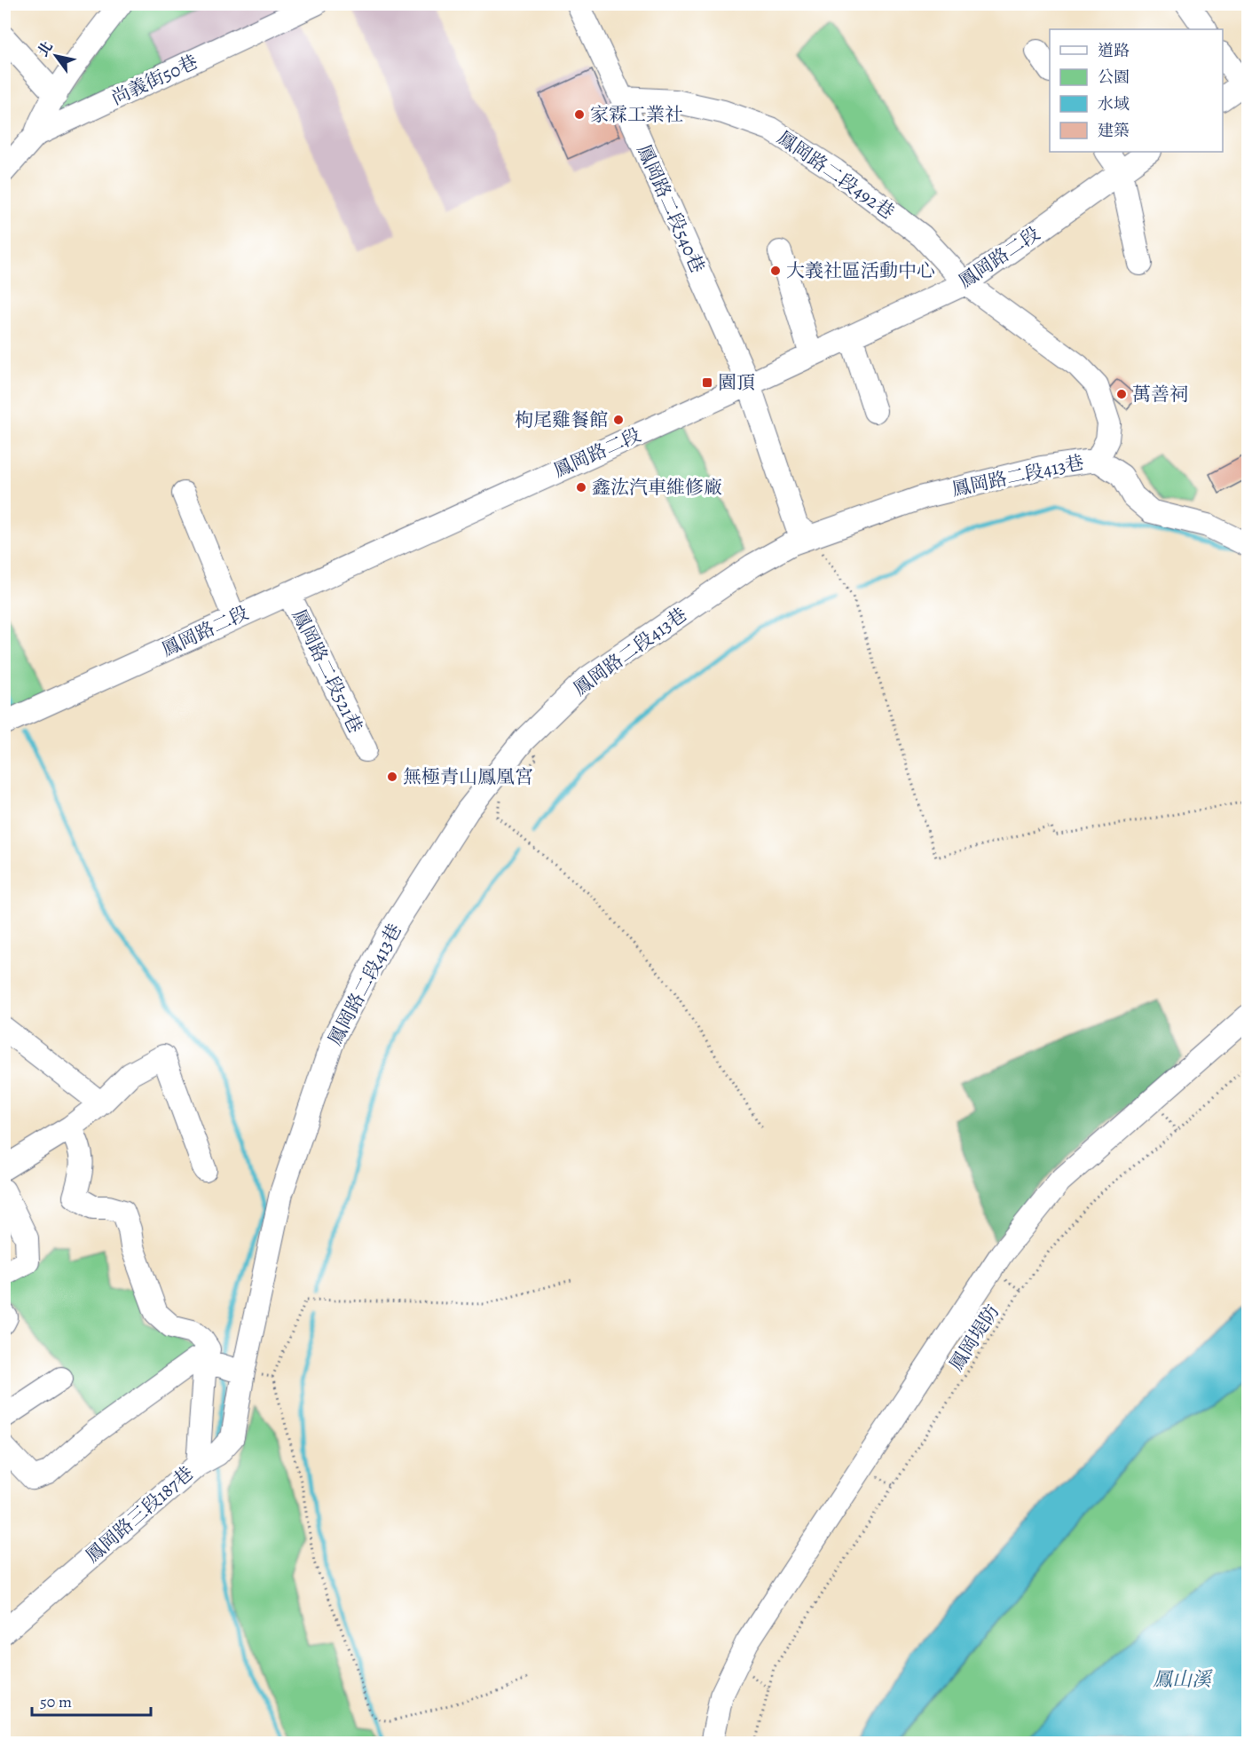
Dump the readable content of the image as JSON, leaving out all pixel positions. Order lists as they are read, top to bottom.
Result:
{
  "streets": {
    "street": [
      "尚義街50巷",
      "鳳岡路二段492巷",
      "鳳岡路二段540巷",
      "鳳岡路二段",
      "鳳岡路二段413巷",
      "鳳岡路二段521巷",
      "鳳岡路三段187巷"
    ],
    "path": ["鳳岡堤防"]
  },
  "crossings": [
    ["鳳岡路二段492巷", "鳳岡路二段540巷"],
    ["鳳岡路二段492巷", "鳳岡路二段"],
    ["鳳岡路二段492巷", "鳳岡路二段413巷"],
    ["鳳岡路二段540巷", "鳳岡路二段"],
    ["鳳岡路二段540巷", "鳳岡路二段413巷"],
    ["鳳岡路二段", "鳳岡路二段413巷"],
    ["鳳岡路二段", "鳳岡路二段521巷"],
    ["鳳岡路二段413巷", "鳳岡路三段187巷"]
  ],
  "water": ["鳳山溪"],
  "places": {
    "other": [
      "家霖工業社",
      "大義社區活動中心",
      "萬善祠",
      "枸尾雞餐館",
      "鑫汯汽車維修廠",
      "無極青山鳳凰宮"
    ],
    "transit": ["園頂"]
  },
  "legend": [
    "道路",
    "公園",
    "水域",
    "建築"
  ],
  "scale_bar": "50 m",
  "north": "top left"
}
